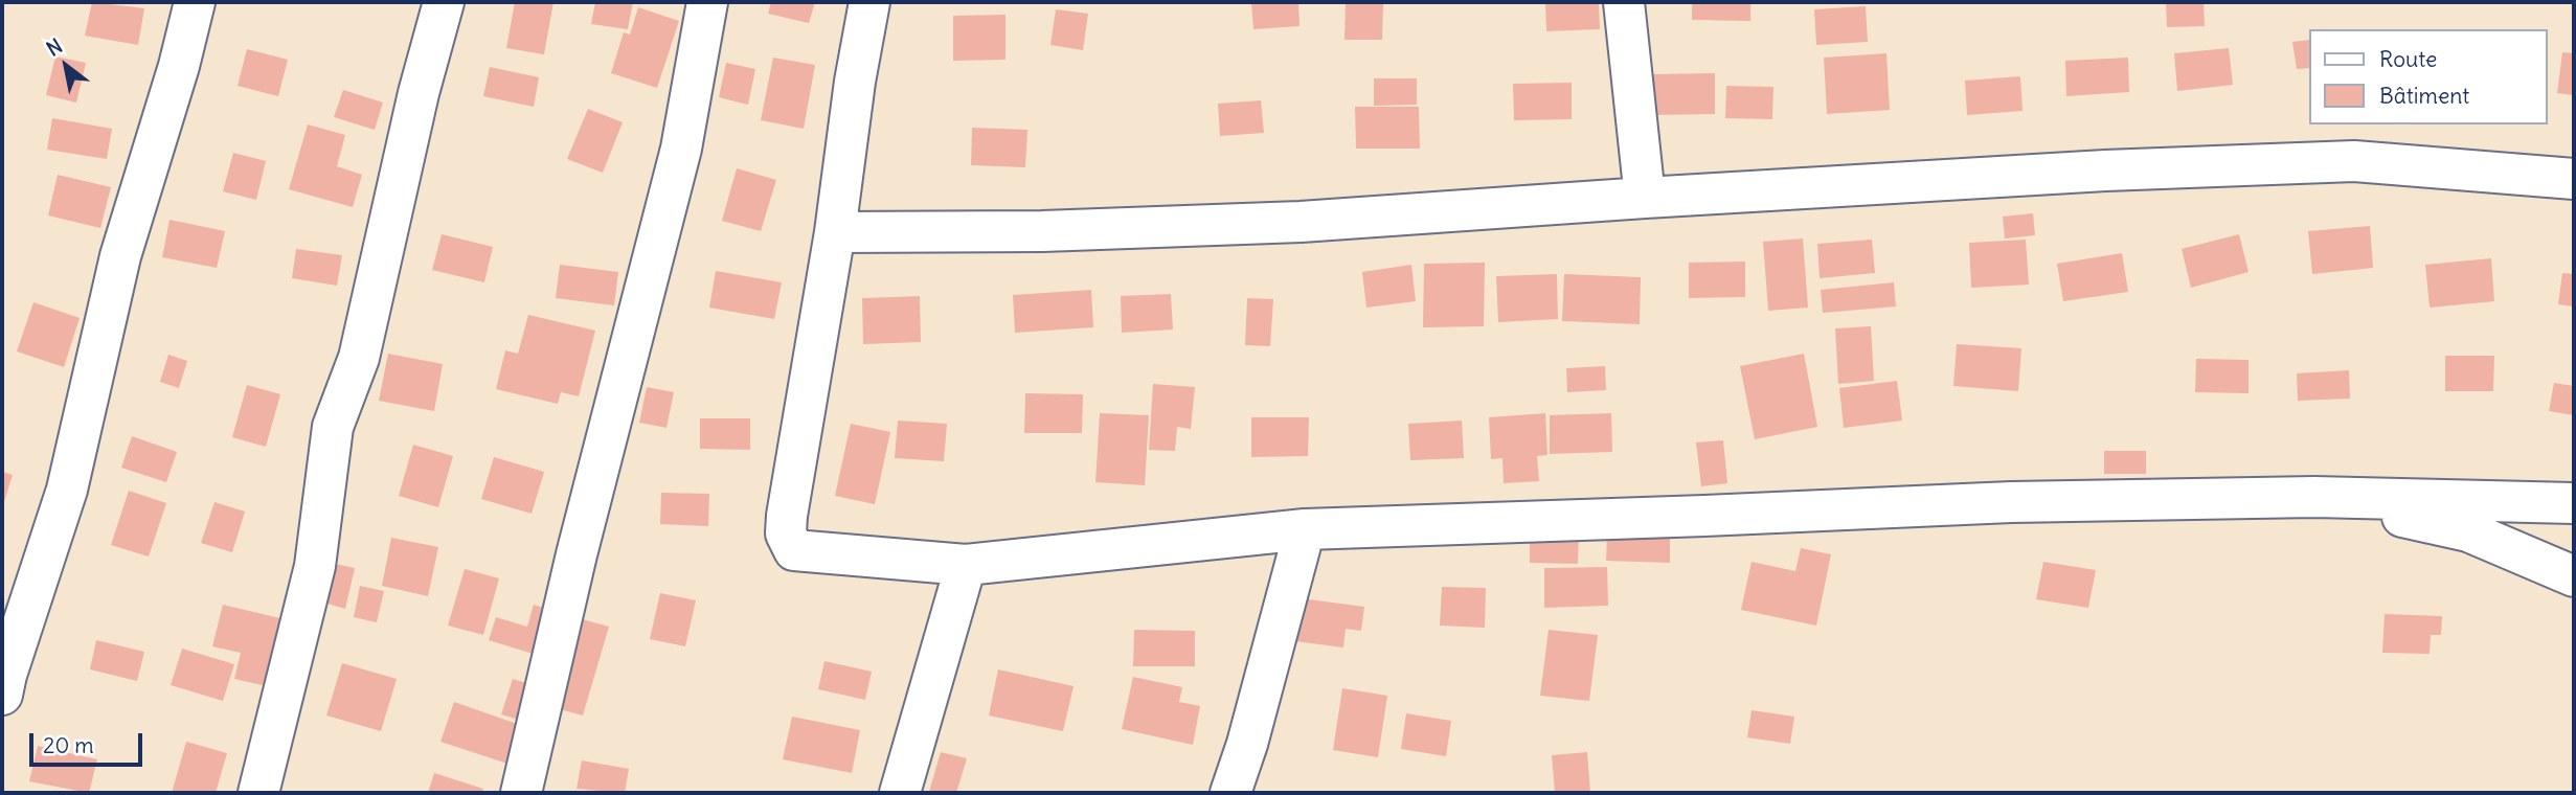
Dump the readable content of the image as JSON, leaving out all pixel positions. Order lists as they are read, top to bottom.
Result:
{
  "legend": ["Route", "Bâtiment"],
  "scale_bar": "20 m",
  "north": "top left"
}
